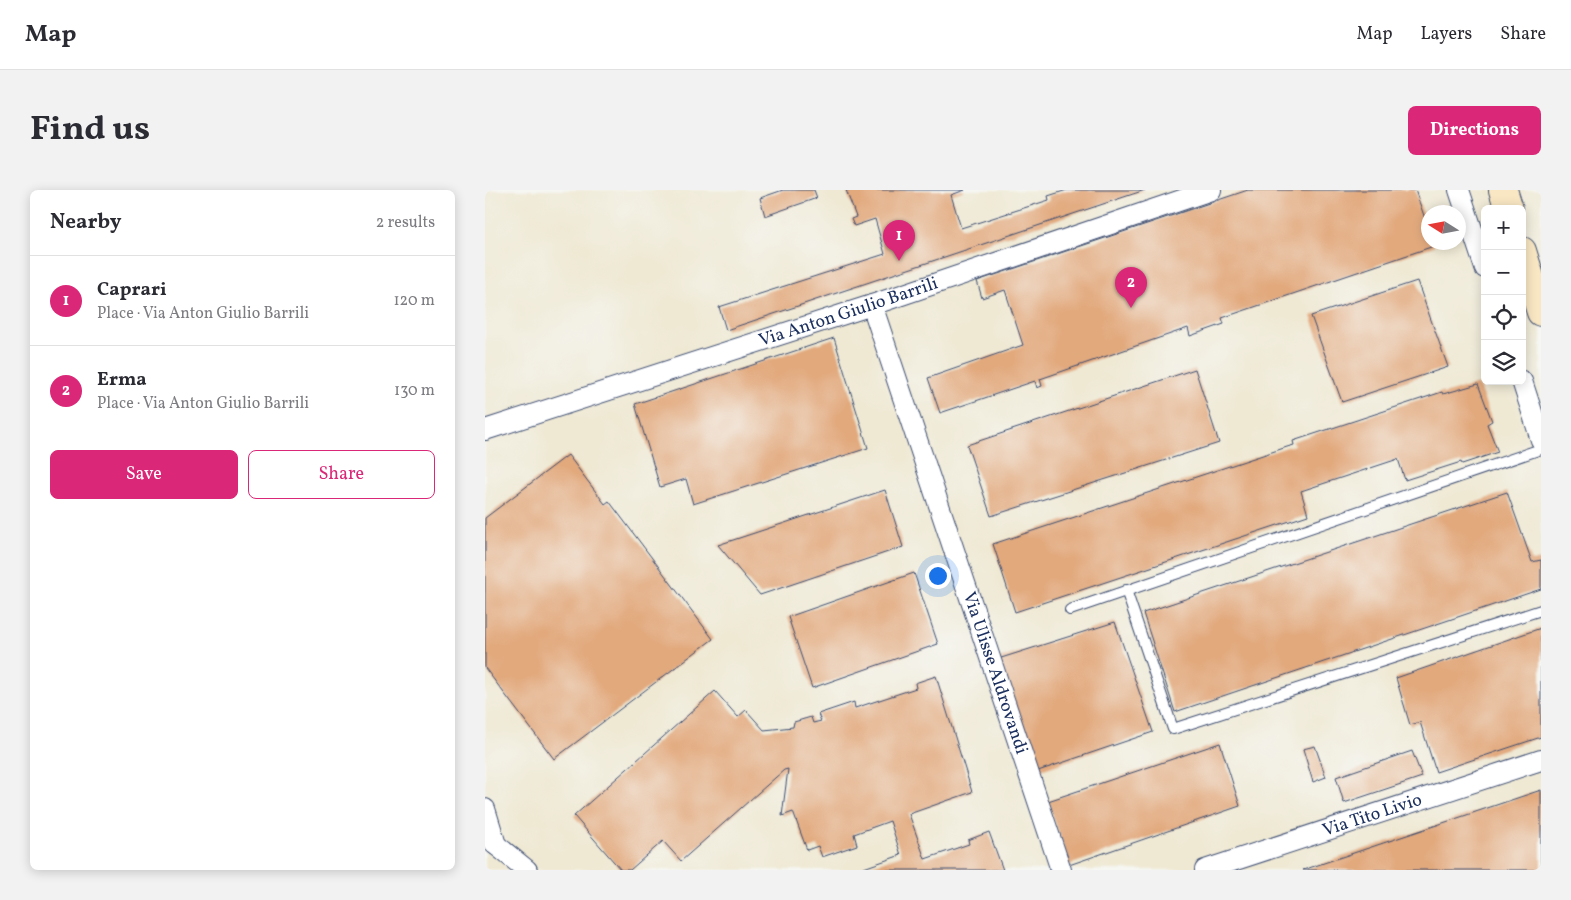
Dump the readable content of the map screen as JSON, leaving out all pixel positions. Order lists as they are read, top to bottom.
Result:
{
  "streets": {
    "street": ["Via Anton Giulio Barrili", "Via Ulisse Aldrovandi", "Via Tito Livio"]
  },
  "crossings": [
    ["Via Anton Giulio Barrili", "Via Ulisse Aldrovandi"]
  ],
  "north": "left",
  "page": {
    "header": "Map",
    "nav": ["Map", "Layers", "Share"],
    "title": "Find us",
    "buttons": [
      "Directions",
      ["Save", "Share"]
    ],
    "heading": ["Nearby", "2 results"],
    "map_buttons": ["+", "−"],
    "pins": ["1", "2"],
    "list": [
      {
        "mark": "1",
        "name": "Caprari",
        "note": "Place · Via Anton Giulio Barrili",
        "value": "120 m"
      },
      {
        "mark": "2",
        "name": "Erma",
        "note": "Place · Via Anton Giulio Barrili",
        "value": "130 m"
      }
    ]
  }
}
